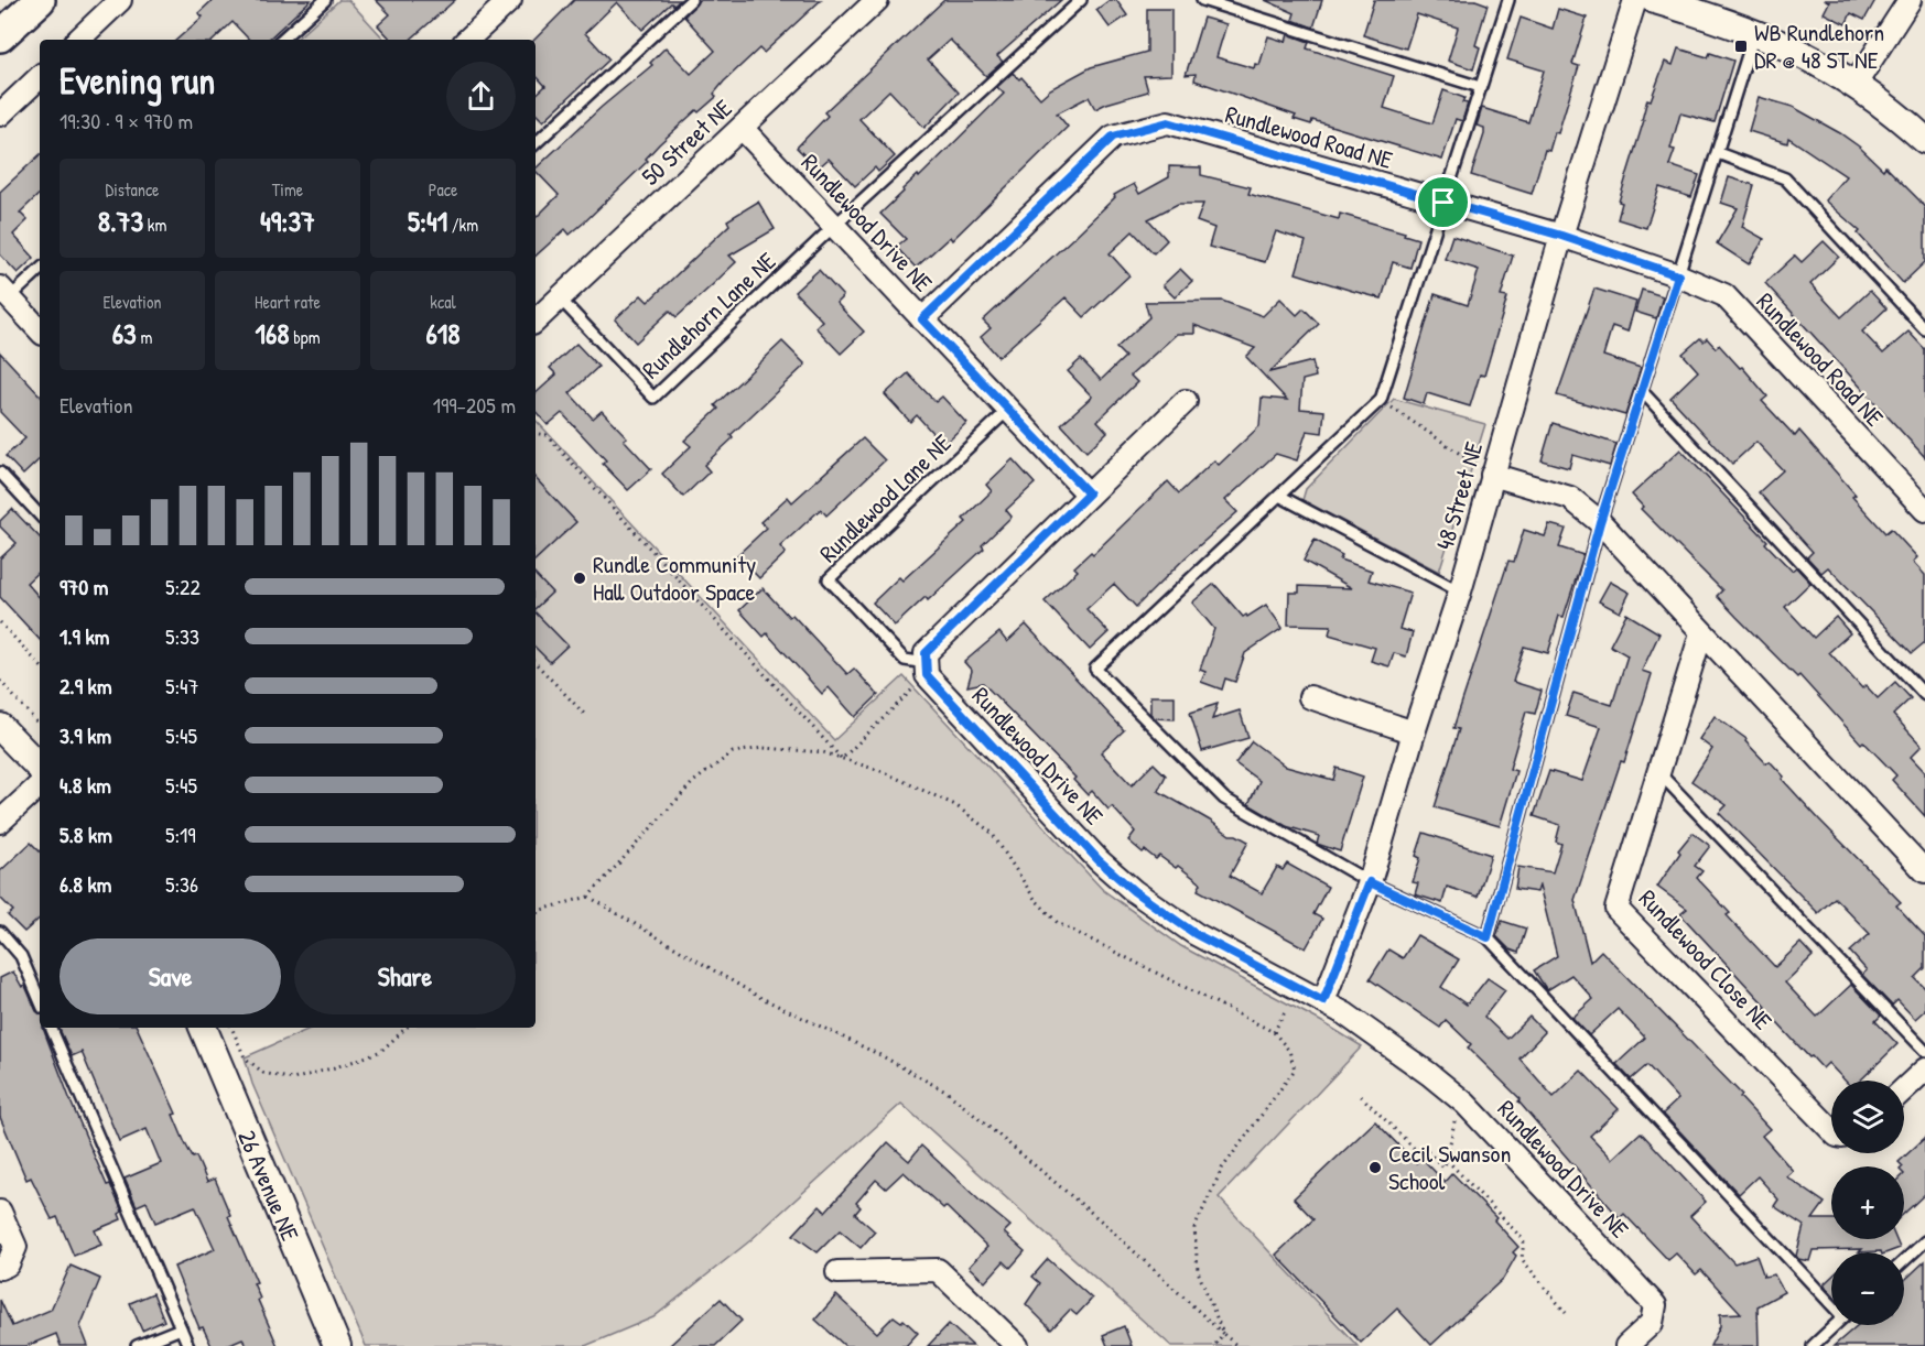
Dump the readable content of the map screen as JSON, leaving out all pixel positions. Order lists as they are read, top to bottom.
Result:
{
  "streets": {
    "street": [
      "Rundlewood Road NE",
      "50 Street NE",
      "Rundlewood Drive NE",
      "48 Street NE",
      "Rundlewood Close NE",
      "26 Avenue NE"
    ],
    "lane": ["Rundlehorn Lane NE", "Rundlewood Lane NE"]
  },
  "crossings": [
    ["Rundlewood Road NE", "Rundlewood Drive NE"],
    ["Rundlewood Road NE", "48 Street NE"],
    ["50 Street NE", "Rundlewood Drive NE"],
    ["50 Street NE", "Rundlehorn Lane NE"],
    ["Rundlewood Drive NE", "Rundlehorn Lane NE"],
    ["Rundlewood Drive NE", "48 Street NE"],
    ["Rundlewood Drive NE", "Rundlewood Lane NE"]
  ],
  "places": {
    "transit": ["WB Rundlehorn DR @ 48 ST NE"],
    "other": ["Rundle Community Hall Outdoor Space", "Cecil Swanson School"]
  },
  "page": {
    "heading": ["Evening run", "19:30 · 9 × 970 m"],
    "stats": [
      ["Distance", "8.73 km"],
      ["Time", "49:37"],
      ["Pace", "5:41 /km"],
      ["Elevation", "63 m"],
      ["Heart rate", "168 bpm"],
      ["kcal", "618"]
    ],
    "chart": ["Elevation", "199–205 m"],
    "list": [
      {
        "name": "970 m",
        "note": "5:22"
      },
      {
        "name": "1.9 km",
        "note": "5:33"
      },
      {
        "name": "2.9 km",
        "note": "5:47"
      },
      {
        "name": "3.9 km",
        "note": "5:45"
      },
      {
        "name": "4.8 km",
        "note": "5:45"
      },
      {
        "name": "5.8 km",
        "note": "5:19"
      },
      {
        "name": "6.8 km",
        "note": "5:36"
      }
    ],
    "buttons": ["Save", "Share"],
    "map_buttons": ["+", "−"]
  }
}
